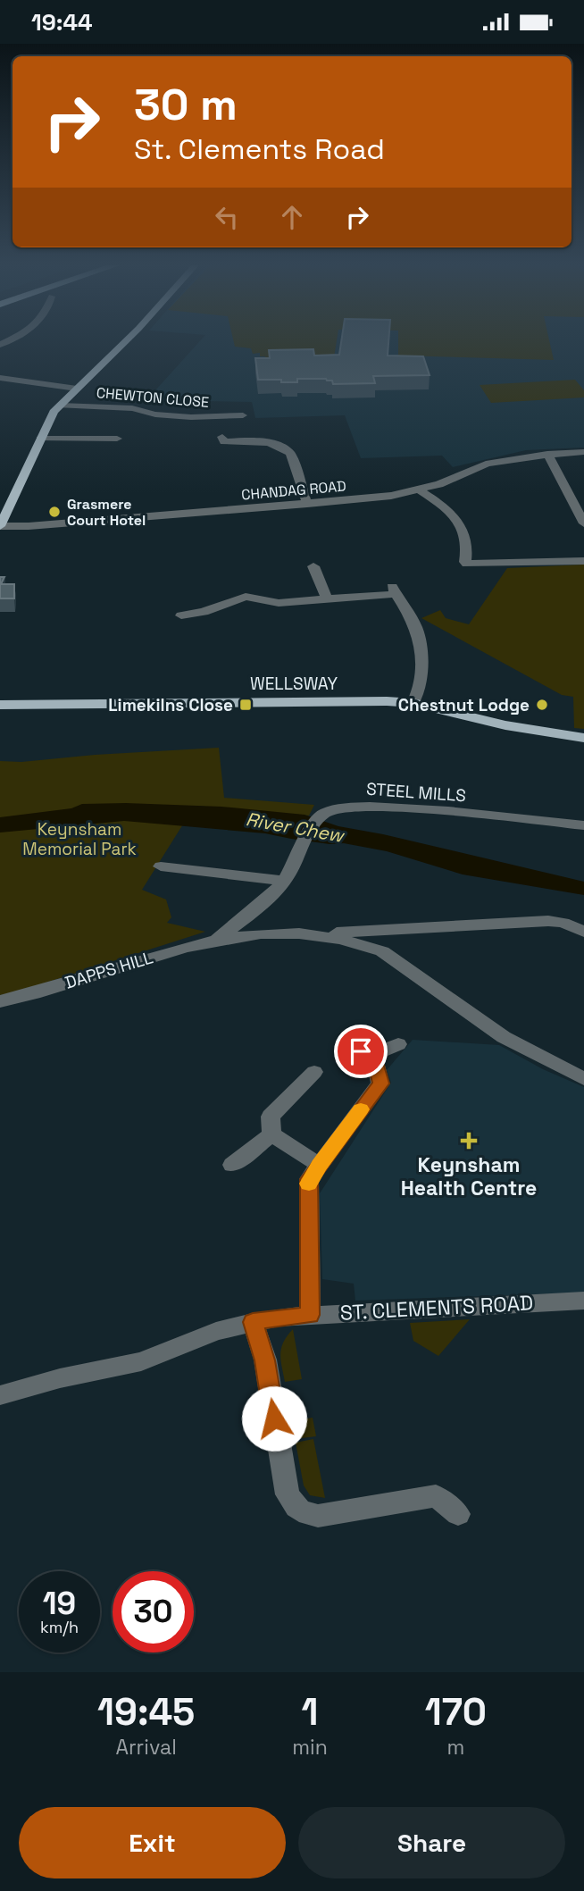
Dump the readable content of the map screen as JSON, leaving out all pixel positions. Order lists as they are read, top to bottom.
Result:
{
  "streets": {
    "main road": ["WELLSWAY"],
    "street": [
      "CHEWTON CLOSE",
      "CHANDAG ROAD",
      "STEEL MILLS",
      "DAPPS HILL",
      "ST. CLEMENTS ROAD"
    ]
  },
  "crossings": [
    ["STEEL MILLS", "DAPPS HILL"]
  ],
  "water": ["River Chew"],
  "parks": ["Keynsham Memorial Park"],
  "places": {
    "other": ["Grasmere Court Hotel", "Chestnut Lodge"],
    "transit": ["Limekilns Close"],
    "health": ["Keynsham Health Centre"]
  },
  "page": {
    "status": "19:44",
    "turn": ["30 m", "St. Clements Road"],
    "speed": "19 km/h",
    "limit": "30",
    "eta": [
      "19:45",
      "Arrival",
      "1",
      "min",
      "170",
      "m"
    ],
    "buttons": ["Exit", "Share"]
  }
}
